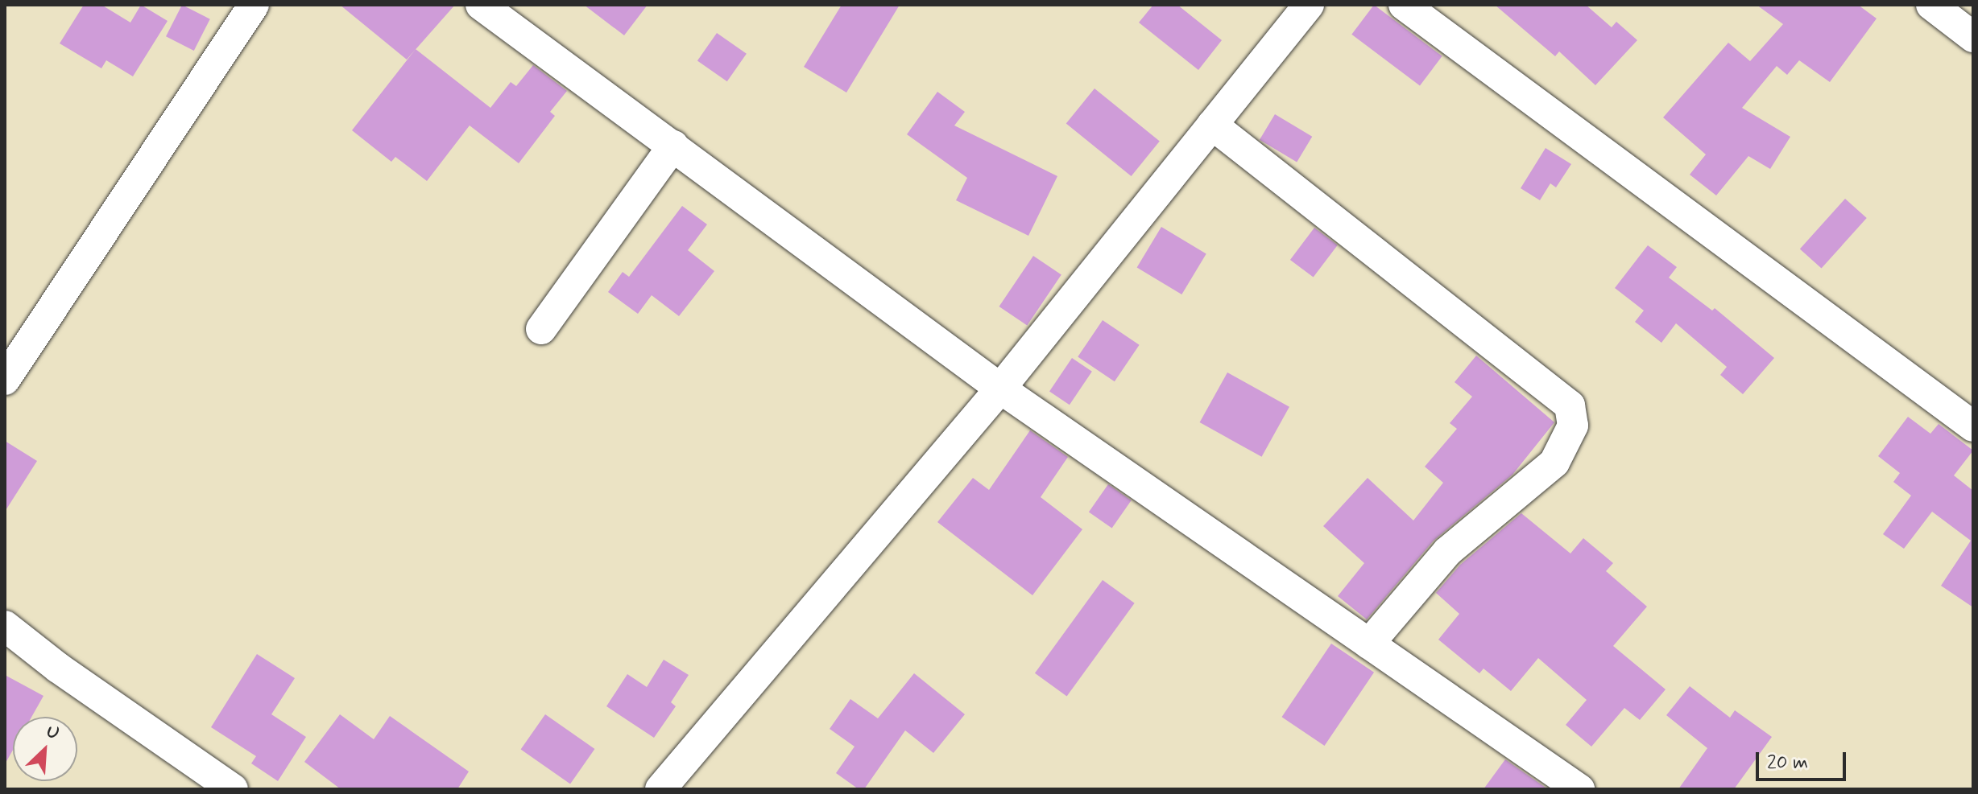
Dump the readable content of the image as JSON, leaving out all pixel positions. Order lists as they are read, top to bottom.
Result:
{
  "scale_bar": "20 m",
  "north": "top right"
}
